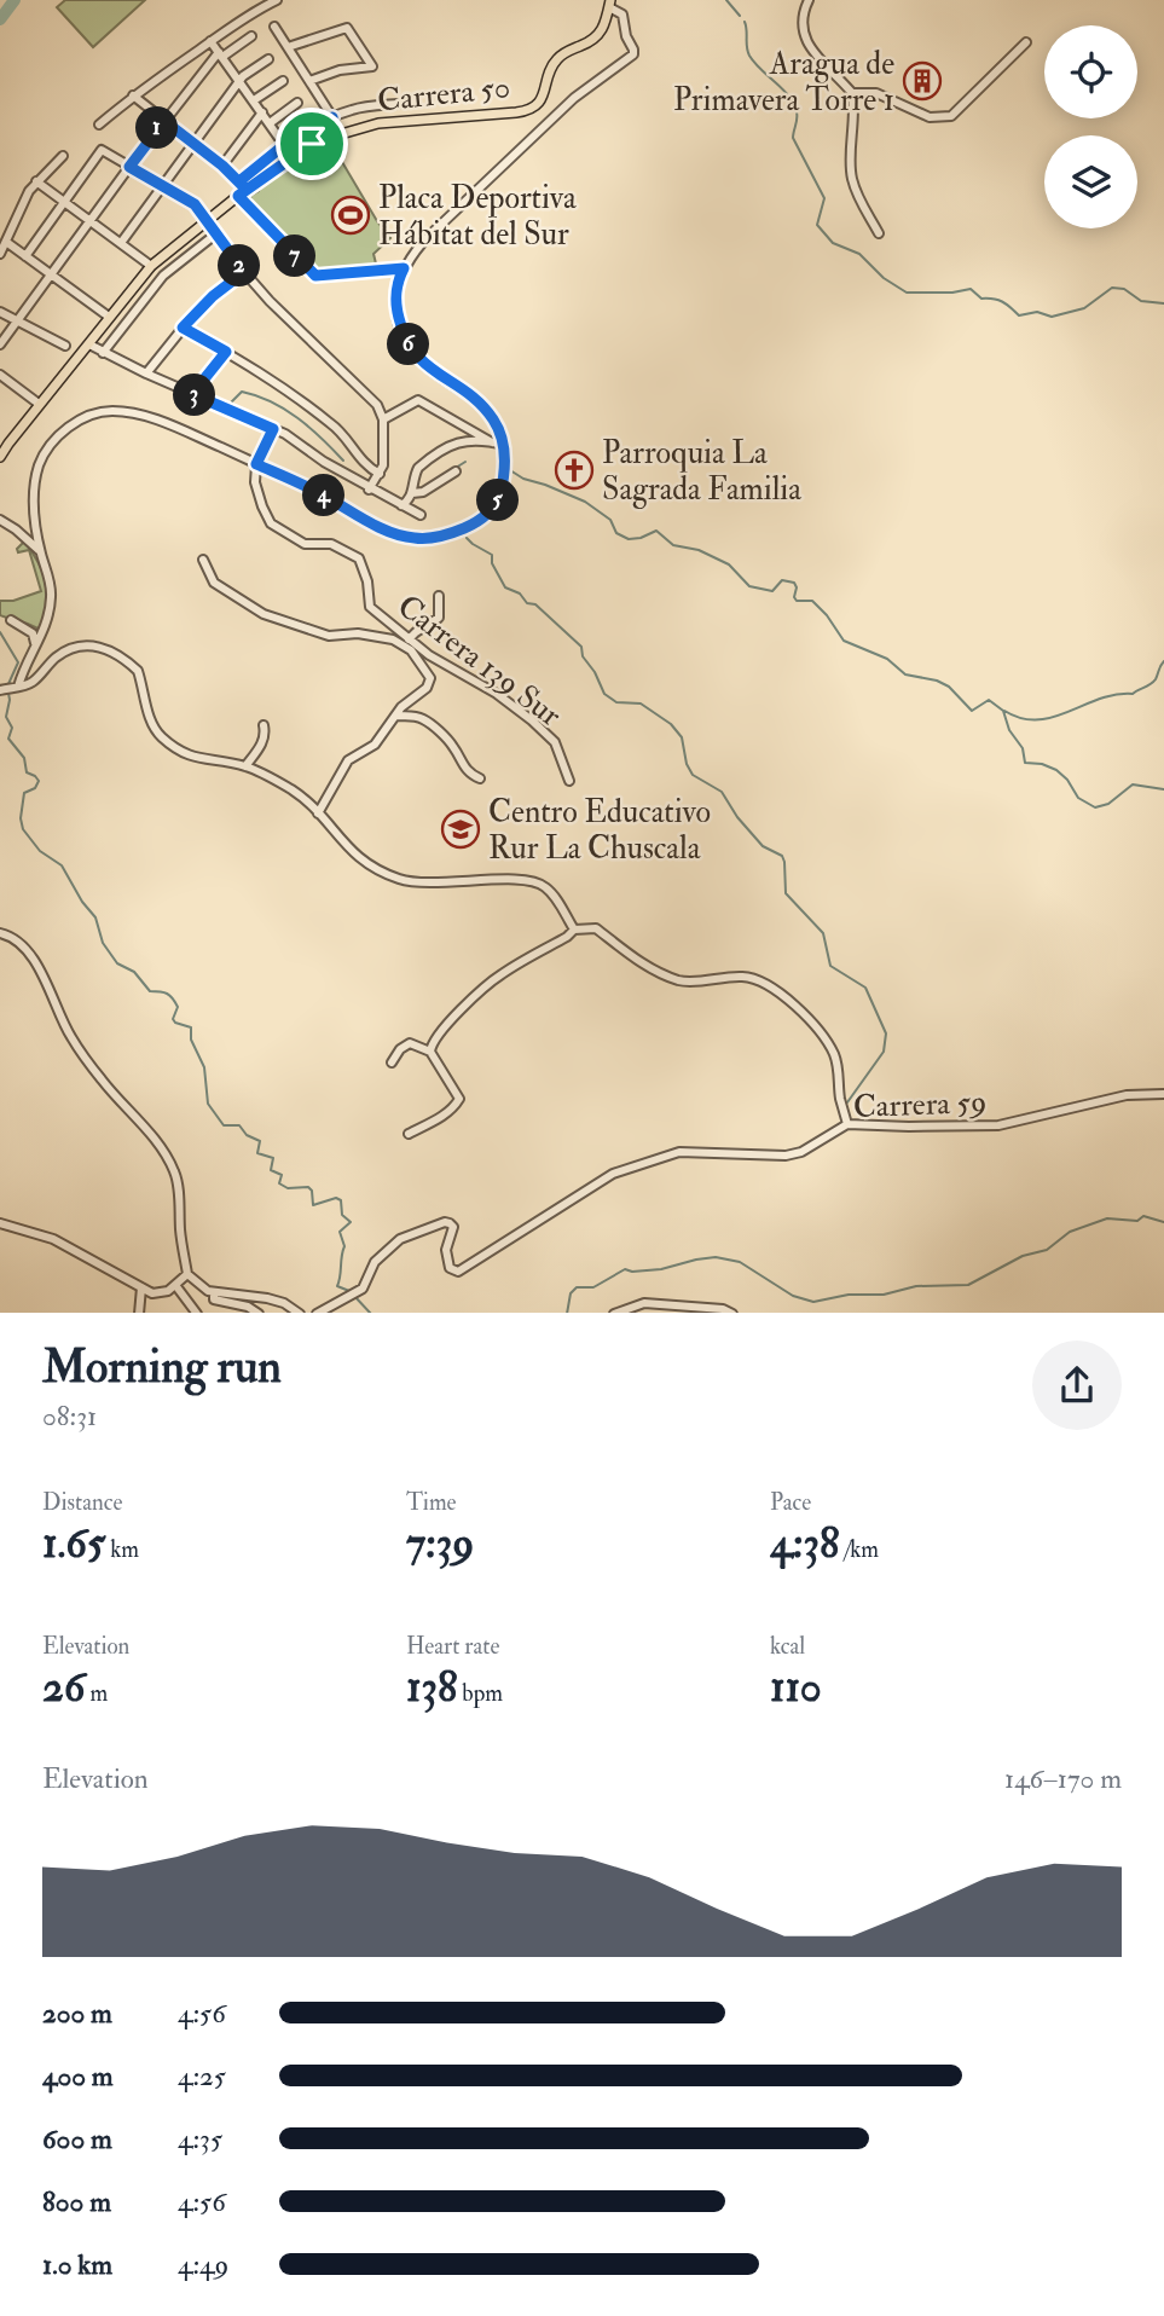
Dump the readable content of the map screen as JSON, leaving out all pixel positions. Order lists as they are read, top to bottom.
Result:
{
  "streets": {
    "main road": ["Carrera 50"],
    "street": ["Carrera 139 Sur", "Carrera 59"]
  },
  "places": {
    "building": ["Aragua de Primavera Torre 1"],
    "sports": ["Placa Deportiva Hábitat del Sur"],
    "church": ["Parroquia La Sagrada Familia"],
    "school or university": ["Centro Educativo Rur La Chuscala"]
  },
  "page": {
    "pins": [
      "1",
      "7",
      "2",
      "6",
      "3",
      "4",
      "5"
    ],
    "heading": ["Morning run", "08:31"],
    "stats": [
      ["Distance", "1.65 km"],
      ["Time", "7:39"],
      ["Pace", "4:38 /km"],
      ["Elevation", "26 m"],
      ["Heart rate", "138 bpm"],
      ["kcal", "110"]
    ],
    "chart": ["Elevation", "146–170 m"],
    "list": [
      {
        "name": "200 m",
        "note": "4:56"
      },
      {
        "name": "400 m",
        "note": "4:25"
      },
      {
        "name": "600 m",
        "note": "4:35"
      },
      {
        "name": "800 m",
        "note": "4:56"
      },
      {
        "name": "1.0 km",
        "note": "4:49"
      }
    ]
  }
}
